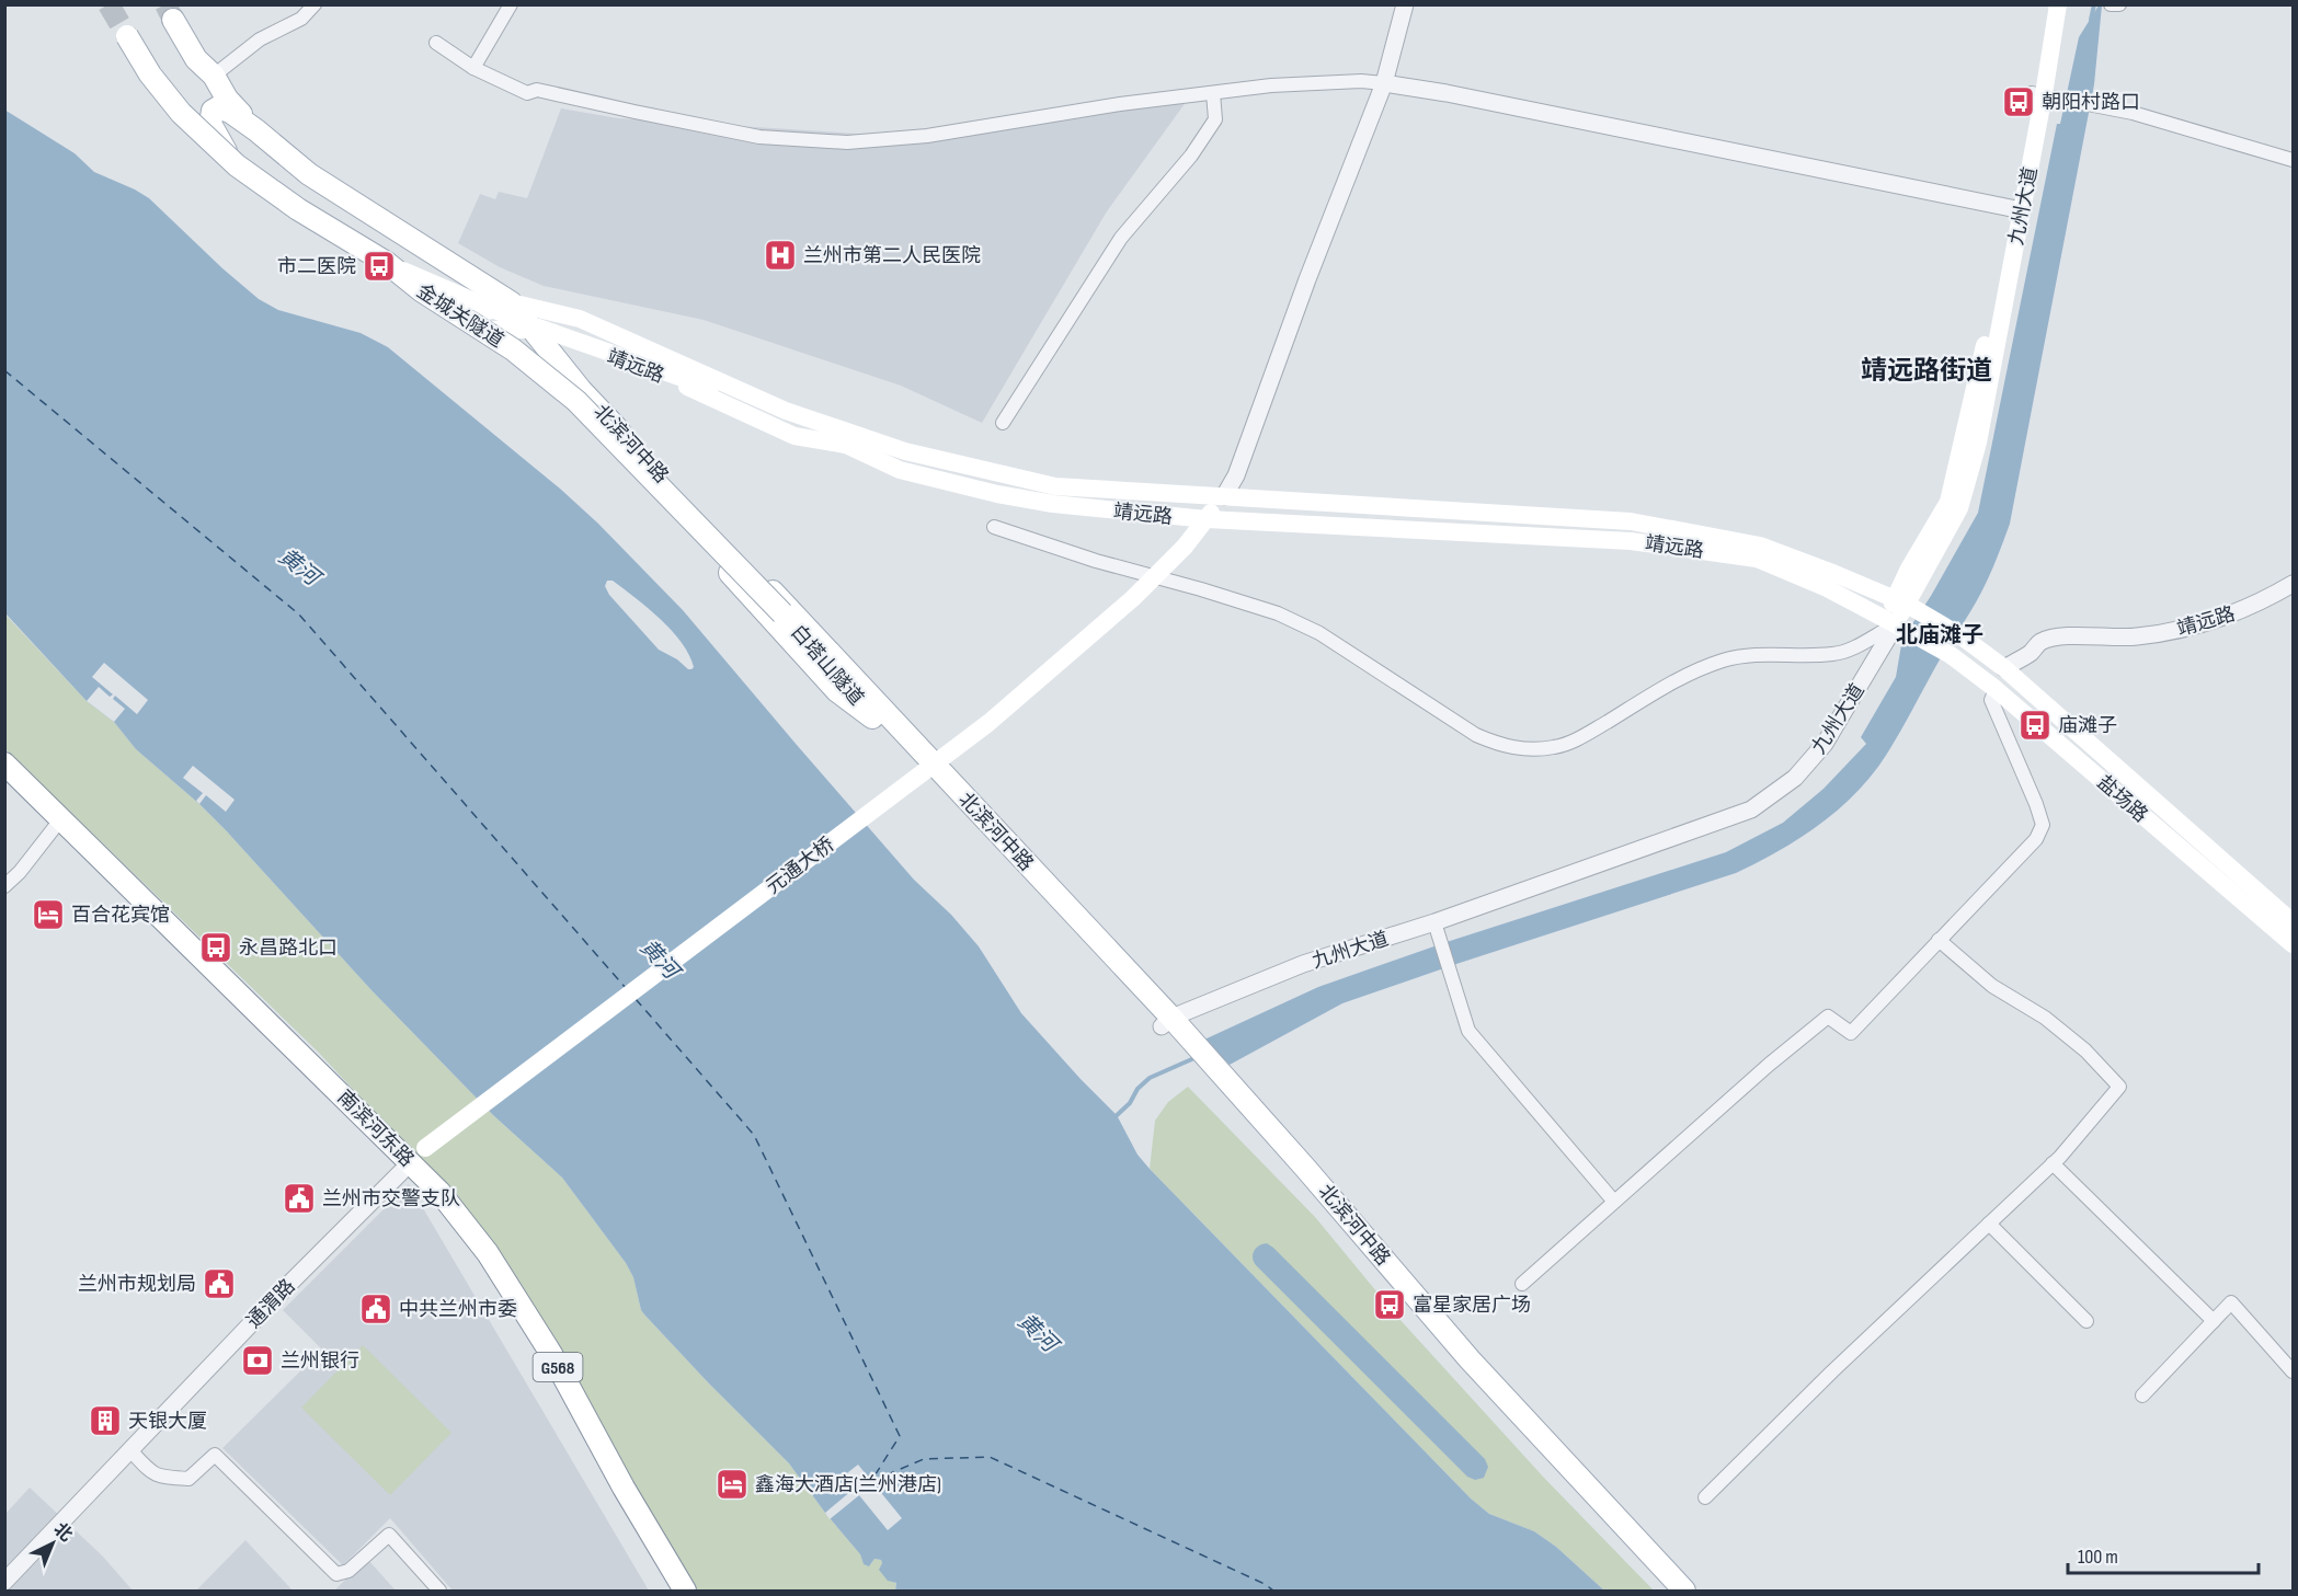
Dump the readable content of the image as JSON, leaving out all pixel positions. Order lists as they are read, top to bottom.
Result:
{
  "streets": {
    "main road": [
      "九州大道",
      "金城关隧道",
      "靖远路",
      "北滨河中路",
      "白塔山隧道",
      "盐场路",
      "元通大桥",
      "南滨河东路",
      "G568"
    ],
    "street": ["通渭路"]
  },
  "crossings": [
    ["九州大道", "靖远路"],
    ["九州大道", "北滨河中路"],
    ["金城关隧道", "白塔山隧道"],
    ["靖远路", "北滨河中路"],
    ["靖远路", "盐场路"],
    ["靖远路", "元通大桥"],
    ["北滨河中路", "白塔山隧道"],
    ["元通大桥", "南滨河东路"],
    ["元通大桥", "通渭路"],
    ["南滨河东路", "通渭路"]
  ],
  "districts": ["靖远路街道", "北庙滩子"],
  "water": ["黄河"],
  "places": {
    "bus stop": [
      "朝阳村路口",
      "市二医院",
      "庙滩子",
      "永昌路北口",
      "富星家居广场"
    ],
    "hospital": ["兰州市第二人民医院"],
    "hotel": ["百合花宾馆", "鑫海大酒店(兰州港店)"],
    "public building": ["兰州市交警支队", "兰州市规划局", "中共兰州市委"],
    "bank": ["兰州银行"],
    "building": ["天银大厦"]
  },
  "scale_bar": "100 m",
  "north": "top right"
}
